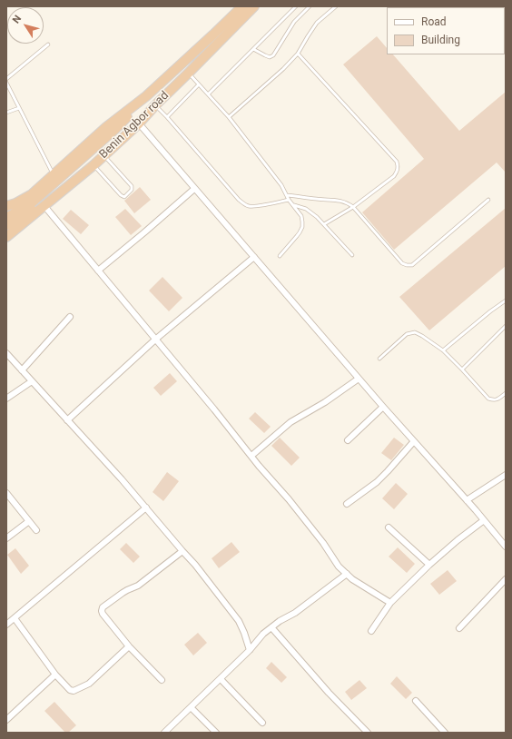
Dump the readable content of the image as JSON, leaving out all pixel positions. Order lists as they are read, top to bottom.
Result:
{
  "streets": {
    "highway": ["Benin Agbor road"]
  },
  "legend": ["Road", "Building"],
  "north": "top left"
}
